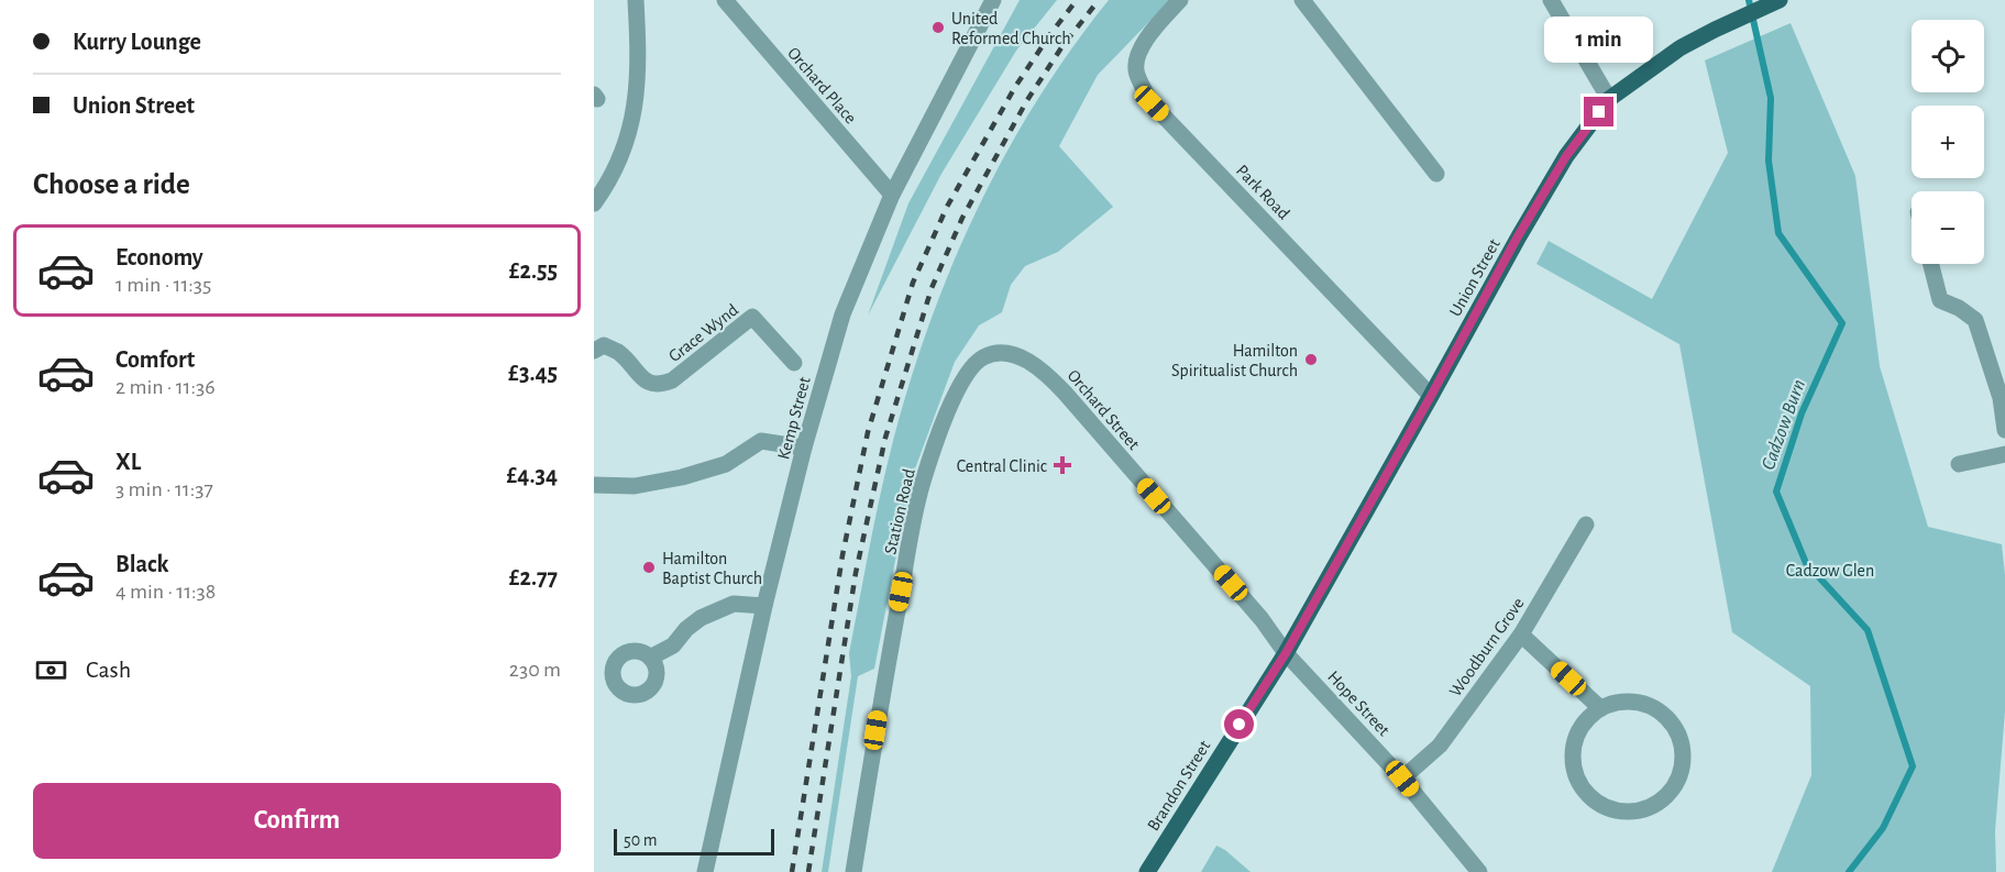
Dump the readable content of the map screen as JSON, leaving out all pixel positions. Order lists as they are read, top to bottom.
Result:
{
  "streets": {
    "main road": ["Union Street", "Brandon Street"],
    "street": [
      "Orchard Place",
      "Park Road",
      "Grace Wynd",
      "Orchard Street",
      "Kemp Street",
      "Station Road",
      "Woodburn Grove",
      "Hope Street"
    ]
  },
  "crossings": [
    ["Orchard Place", "Kemp Street"],
    ["Park Road", "Union Street"],
    ["Union Street", "Orchard Street"],
    ["Union Street", "Hope Street"],
    ["Union Street", "Brandon Street"],
    ["Orchard Street", "Station Road"],
    ["Orchard Street", "Hope Street"],
    ["Orchard Street", "Brandon Street"],
    ["Woodburn Grove", "Hope Street"],
    ["Hope Street", "Brandon Street"]
  ],
  "water": ["Cadzow Burn"],
  "parks": ["Cadzow Glen"],
  "places": {
    "other": ["United Reformed Church", "Hamilton Spiritualist Church", "Hamilton Baptist Church"],
    "health": ["Central Clinic"]
  },
  "scale_bar": "50 m",
  "page": {
    "banner": ["Kurry Lounge", "Union Street"],
    "bubble": "1 min",
    "map_buttons": ["+", "−"],
    "heading": "Choose a ride",
    "list": [
      {
        "name": "Economy",
        "note": "1 min · 11:35",
        "value": "£2.55"
      },
      {
        "name": "Comfort",
        "note": "2 min · 11:36",
        "value": "£3.45"
      },
      {
        "name": "XL",
        "note": "3 min · 11:37",
        "value": "£4.34"
      },
      {
        "name": "Black",
        "note": "4 min · 11:38",
        "value": "£2.77"
      }
    ],
    "pay": ["Cash", "230 m"],
    "buttons": "Confirm",
    "scale": "50 m"
  }
}
